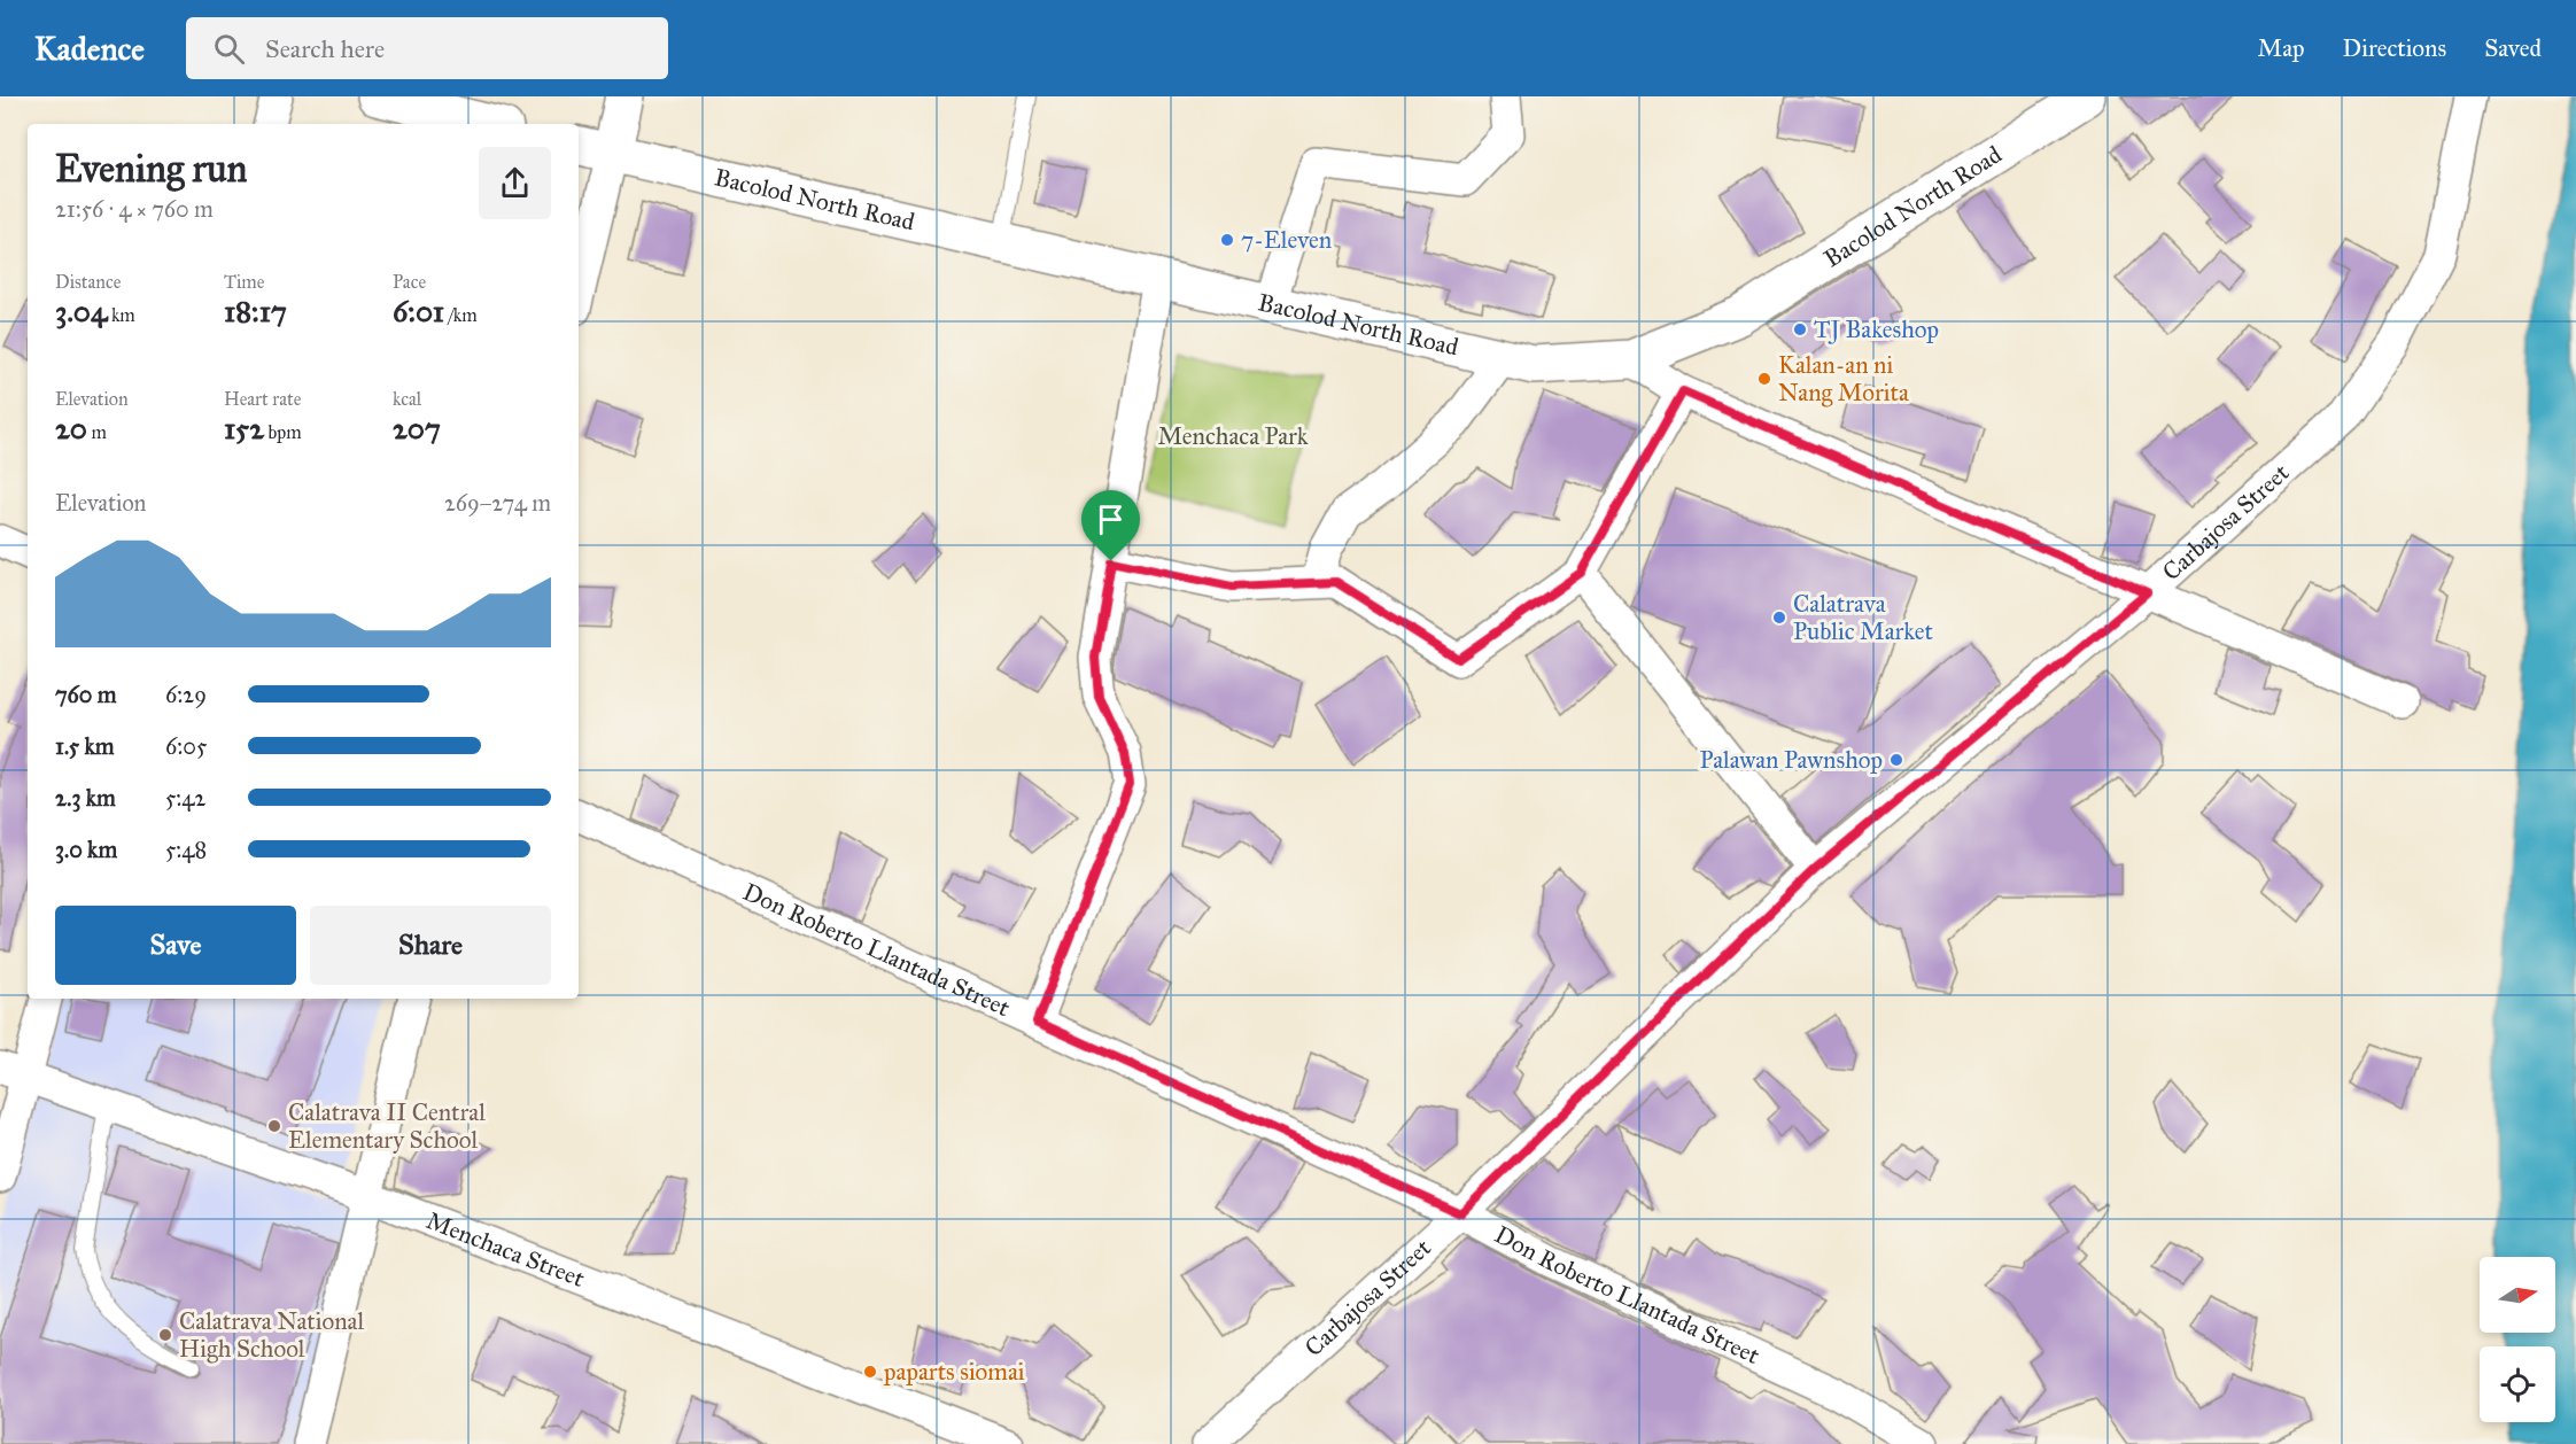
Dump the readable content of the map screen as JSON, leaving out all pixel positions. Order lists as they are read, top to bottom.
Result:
{
  "streets": {
    "main road": ["Bacolod North Road"],
    "street": ["Carbajosa Street", "Don Roberto Llantada Street", "Menchaca Street"]
  },
  "crossings": [
    ["Carbajosa Street", "Don Roberto Llantada Street"]
  ],
  "parks": ["Menchaca Park"],
  "places": [
    "7-Eleven",
    "TJ Bakeshop",
    "Kalan-an ni Nang Morita",
    "Calatrava Public Market",
    "Palawan Pawnshop",
    "Calatrava II Central Elementary School",
    "Calatrava National High School",
    "paparts siomai"
  ],
  "north": "right",
  "page": {
    "header": "Kadence",
    "search": "Search here",
    "nav": ["Map", "Directions", "Saved"],
    "heading": ["Evening run", "21:56 · 4 × 760 m"],
    "stats": [
      ["Distance", "3.04 km"],
      ["Time", "18:17"],
      ["Pace", "6:01 /km"],
      ["Elevation", "20 m"],
      ["Heart rate", "152 bpm"],
      ["kcal", "207"]
    ],
    "chart": ["Elevation", "269–274 m"],
    "list": [
      {
        "name": "760 m",
        "note": "6:29"
      },
      {
        "name": "1.5 km",
        "note": "6:05"
      },
      {
        "name": "2.3 km",
        "note": "5:42"
      },
      {
        "name": "3.0 km",
        "note": "5:48"
      }
    ],
    "buttons": ["Save", "Share"]
  }
}
